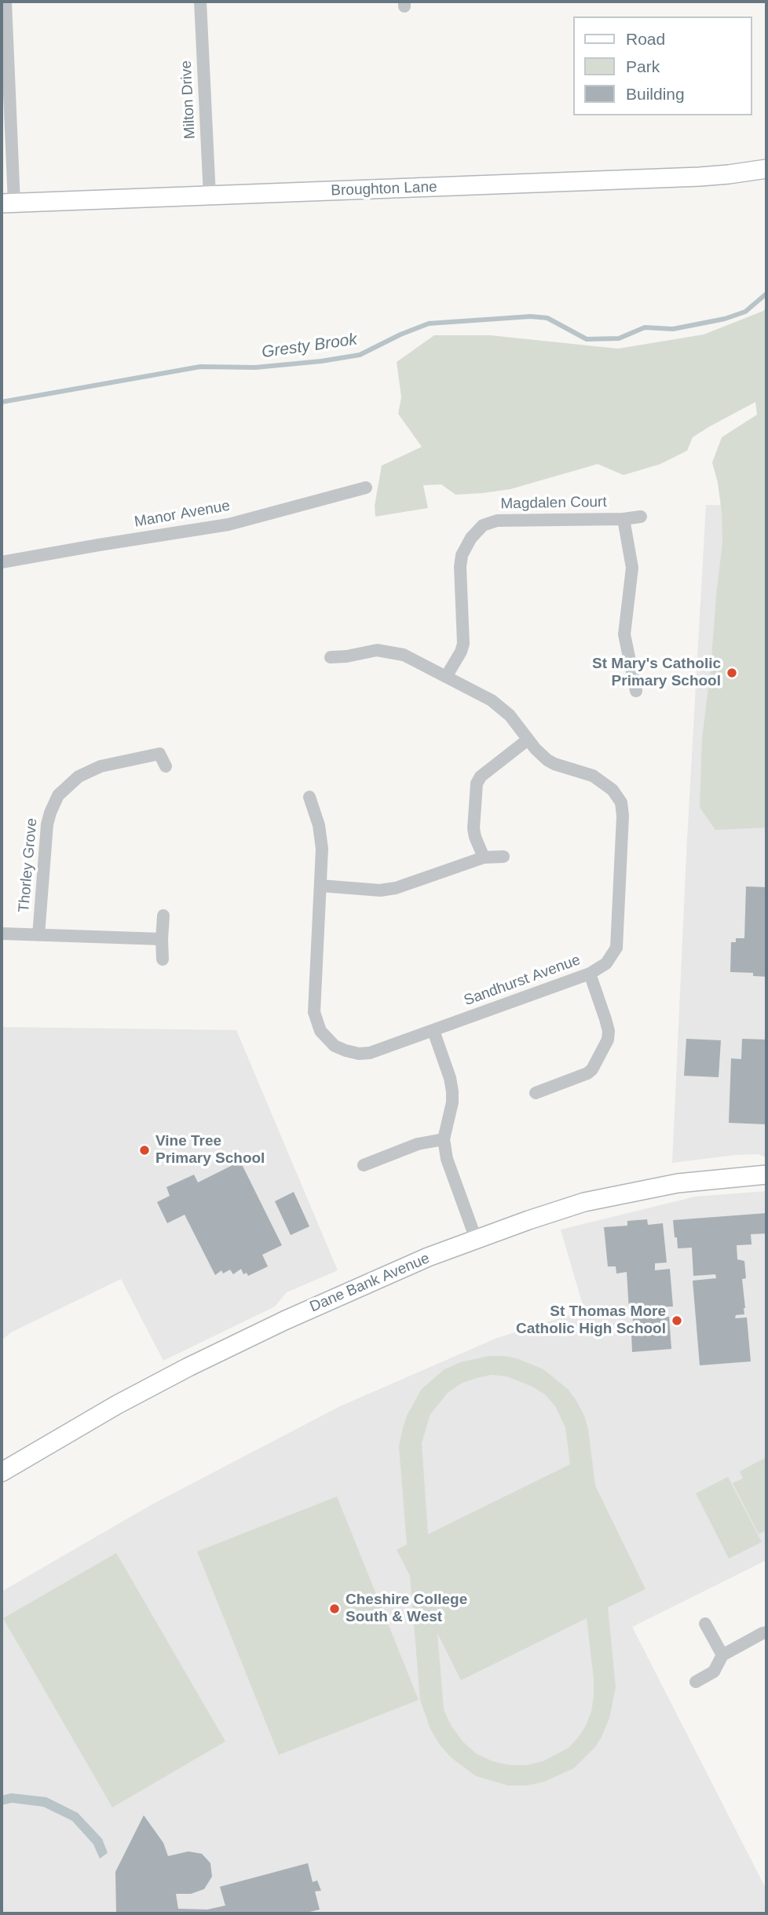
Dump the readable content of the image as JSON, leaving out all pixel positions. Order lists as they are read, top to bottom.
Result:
{
  "streets": {
    "street": [
      "Milton Drive",
      "Broughton Lane",
      "Magdalen Court",
      "Manor Avenue",
      "Thorley Grove",
      "Sandhurst Avenue",
      "Dane Bank Avenue"
    ]
  },
  "crossings": [
    ["Milton Drive", "Broughton Lane"],
    ["Magdalen Court", "Sandhurst Avenue"]
  ],
  "water": ["Gresty Brook"],
  "places": [
    "St Mary's Catholic Primary School",
    "Vine Tree Primary School",
    "St Thomas More Catholic High School",
    "Cheshire College South & West"
  ],
  "legend": ["Road", "Park", "Building"]
}
